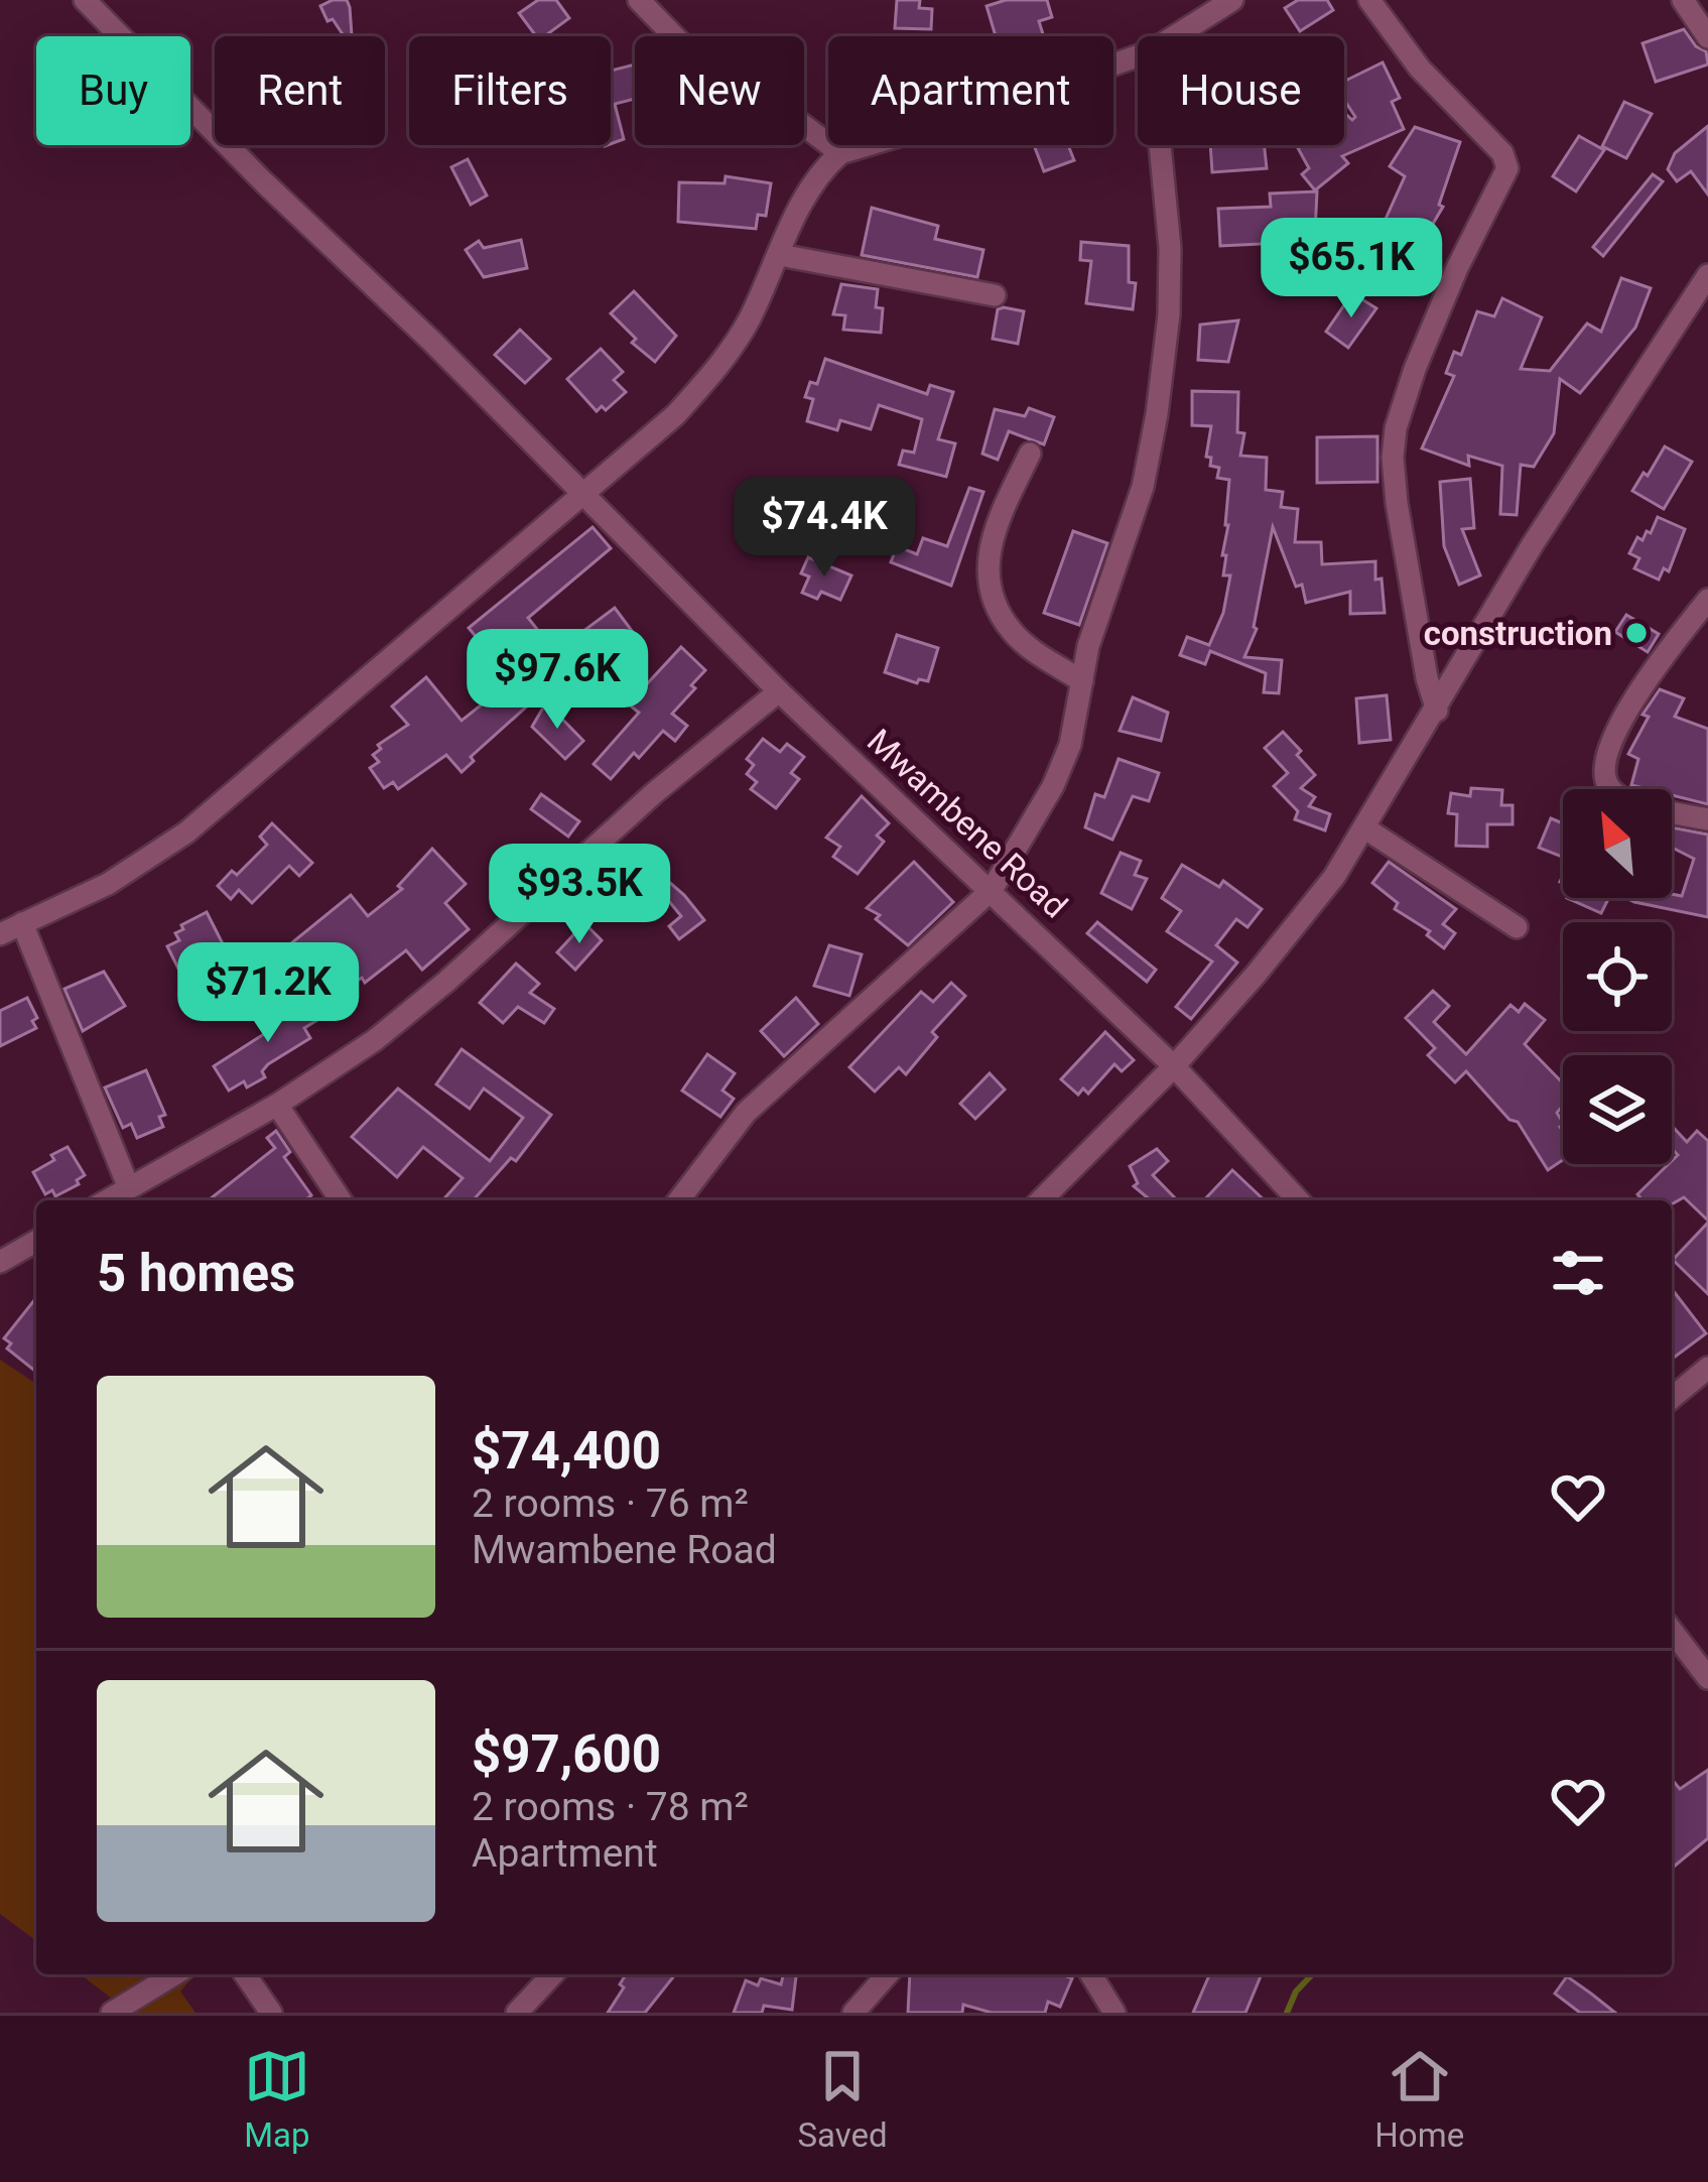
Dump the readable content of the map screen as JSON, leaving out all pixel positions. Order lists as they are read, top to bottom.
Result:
{
  "streets": {
    "street": ["Mwambene Road"]
  },
  "places": ["construction"],
  "north": "top left",
  "page": {
    "chip": [
      "Buy",
      "Rent",
      "Filters",
      "New",
      "Apartment",
      "House"
    ],
    "price": [
      "$65.1K",
      "$74.4K",
      "$97.6K",
      "$93.5K",
      "$71.2K"
    ],
    "heading": "5 homes",
    "list": [
      {
        "name": "$74,400",
        "note": "2 rooms · 76 m² · Mwambene Road"
      },
      {
        "name": "$97,600",
        "note": "2 rooms · 78 m² · Apartment"
      }
    ],
    "tabs": ["Map", "Saved", "Home"]
  }
}
